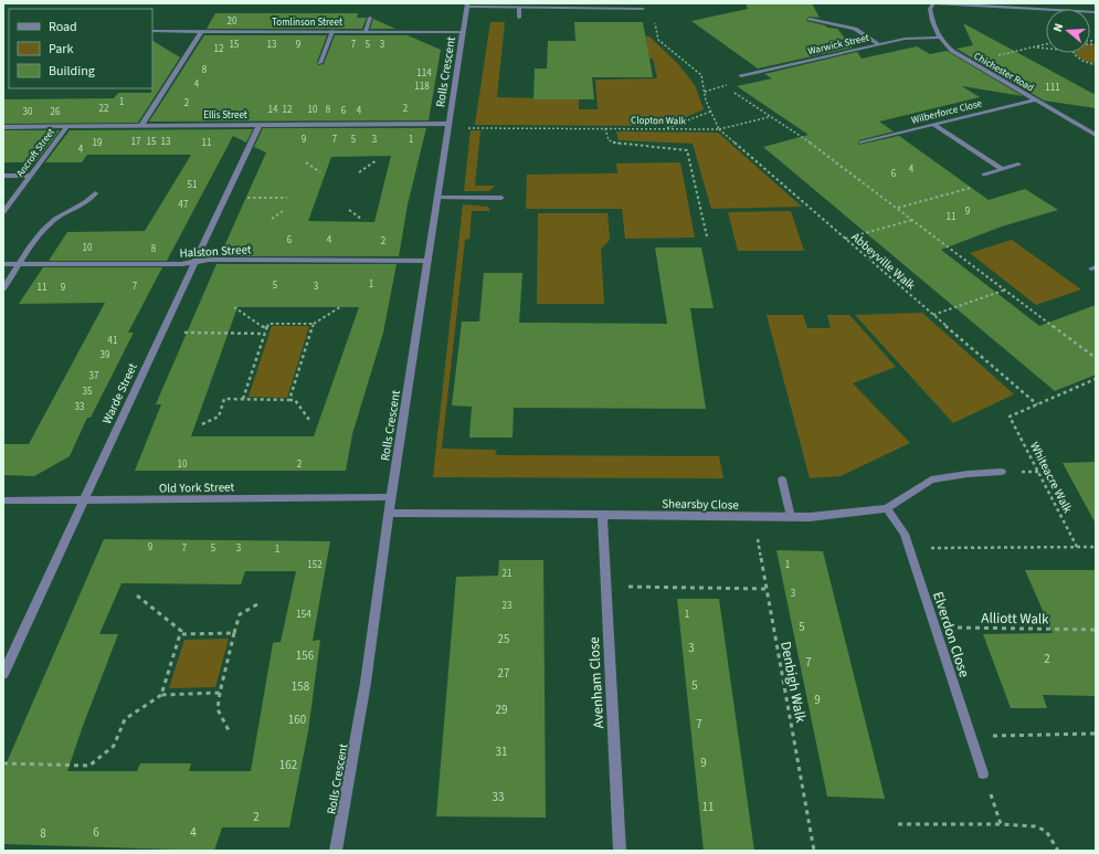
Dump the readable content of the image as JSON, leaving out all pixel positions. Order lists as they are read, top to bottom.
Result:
{
  "streets": {
    "street": [
      "Tomlinson Street",
      "Warwick Street",
      "Rolls Crescent",
      "Chichester Road",
      "Wilberforce Close",
      "Ellis Street",
      "Ancroft Street",
      "Halston Street",
      "Warde Street",
      "Old York Street",
      "Shearsby Close",
      "Elverdon Close",
      "Avenham Close"
    ],
    "path": [
      "Clopton Walk",
      "Abbeyville Walk",
      "Whiteacre Walk",
      "Alliott Walk",
      "Denbigh Walk"
    ]
  },
  "crossings": [
    ["Tomlinson Street", "Rolls Crescent"],
    ["Warwick Street", "Chichester Road"],
    ["Rolls Crescent", "Ellis Street"],
    ["Rolls Crescent", "Clopton Walk"],
    ["Rolls Crescent", "Halston Street"],
    ["Rolls Crescent", "Old York Street"],
    ["Rolls Crescent", "Shearsby Close"],
    ["Chichester Road", "Wilberforce Close"],
    ["Ellis Street", "Clopton Walk"],
    ["Ellis Street", "Ancroft Street"],
    ["Ellis Street", "Warde Street"],
    ["Clopton Walk", "Abbeyville Walk"],
    ["Halston Street", "Warde Street"],
    ["Abbeyville Walk", "Whiteacre Walk"],
    ["Warde Street", "Old York Street"],
    ["Shearsby Close", "Elverdon Close"],
    ["Shearsby Close", "Denbigh Walk"],
    ["Shearsby Close", "Avenham Close"],
    ["Alliott Walk", "Elverdon Close"]
  ],
  "house_numbers": [
    "20",
    "15",
    "13",
    "9",
    "7",
    "5",
    "3",
    "12",
    "8",
    "114",
    "4",
    "118",
    "111",
    "1",
    "2",
    "22",
    "2",
    "14",
    "12",
    "10",
    "8",
    "6",
    "4",
    "30",
    "26",
    "9",
    "7",
    "5",
    "3",
    "1",
    "17",
    "15",
    "13",
    "19",
    "11",
    "4",
    "4",
    "6",
    "51",
    "47",
    "9",
    "11",
    "6",
    "4",
    "2",
    "10",
    "8",
    "1",
    "5",
    "7",
    "3",
    "11",
    "9",
    "41",
    "39",
    "37",
    "35",
    "33",
    "10",
    "2",
    "9",
    "7",
    "5",
    "3",
    "1",
    "152",
    "1",
    "21",
    "3",
    "23",
    "154",
    "1",
    "5",
    "25",
    "3",
    "156",
    "2",
    "7",
    "27",
    "5",
    "158",
    "9",
    "29",
    "160",
    "7",
    "31",
    "9",
    "162",
    "33",
    "11",
    "2",
    "6",
    "4",
    "8"
  ],
  "legend": ["Road", "Park", "Building"],
  "north": "left"
}
